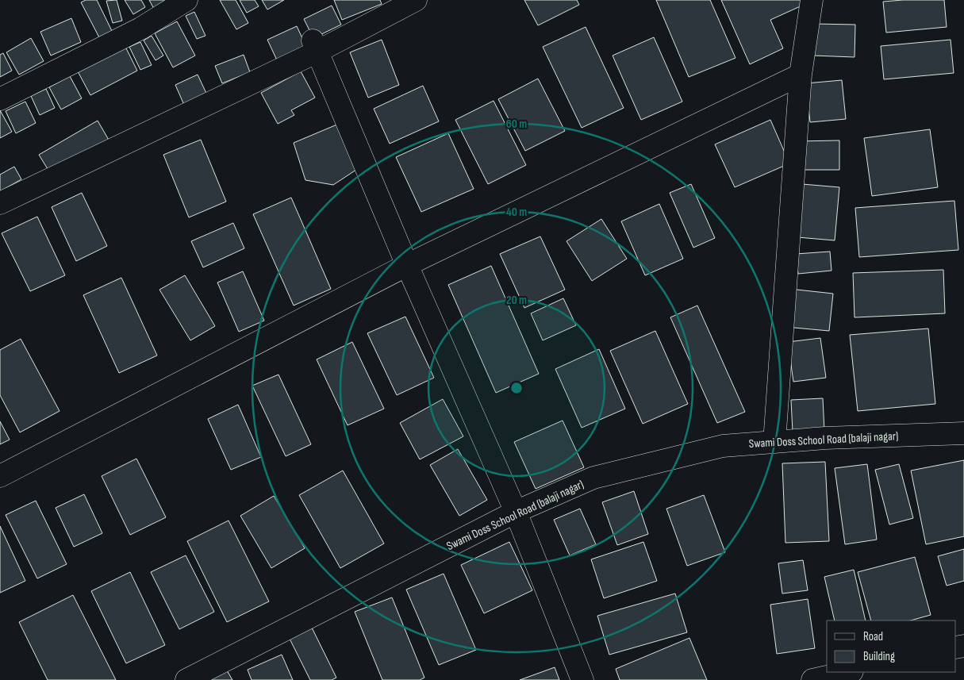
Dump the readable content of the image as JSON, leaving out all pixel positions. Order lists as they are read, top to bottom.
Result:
{
  "streets": {
    "street": ["Swami Doss School Road (balaji nagar)"]
  },
  "legend": ["Road", "Building"],
  "rings": ["60 m", "40 m", "20 m"]
}
